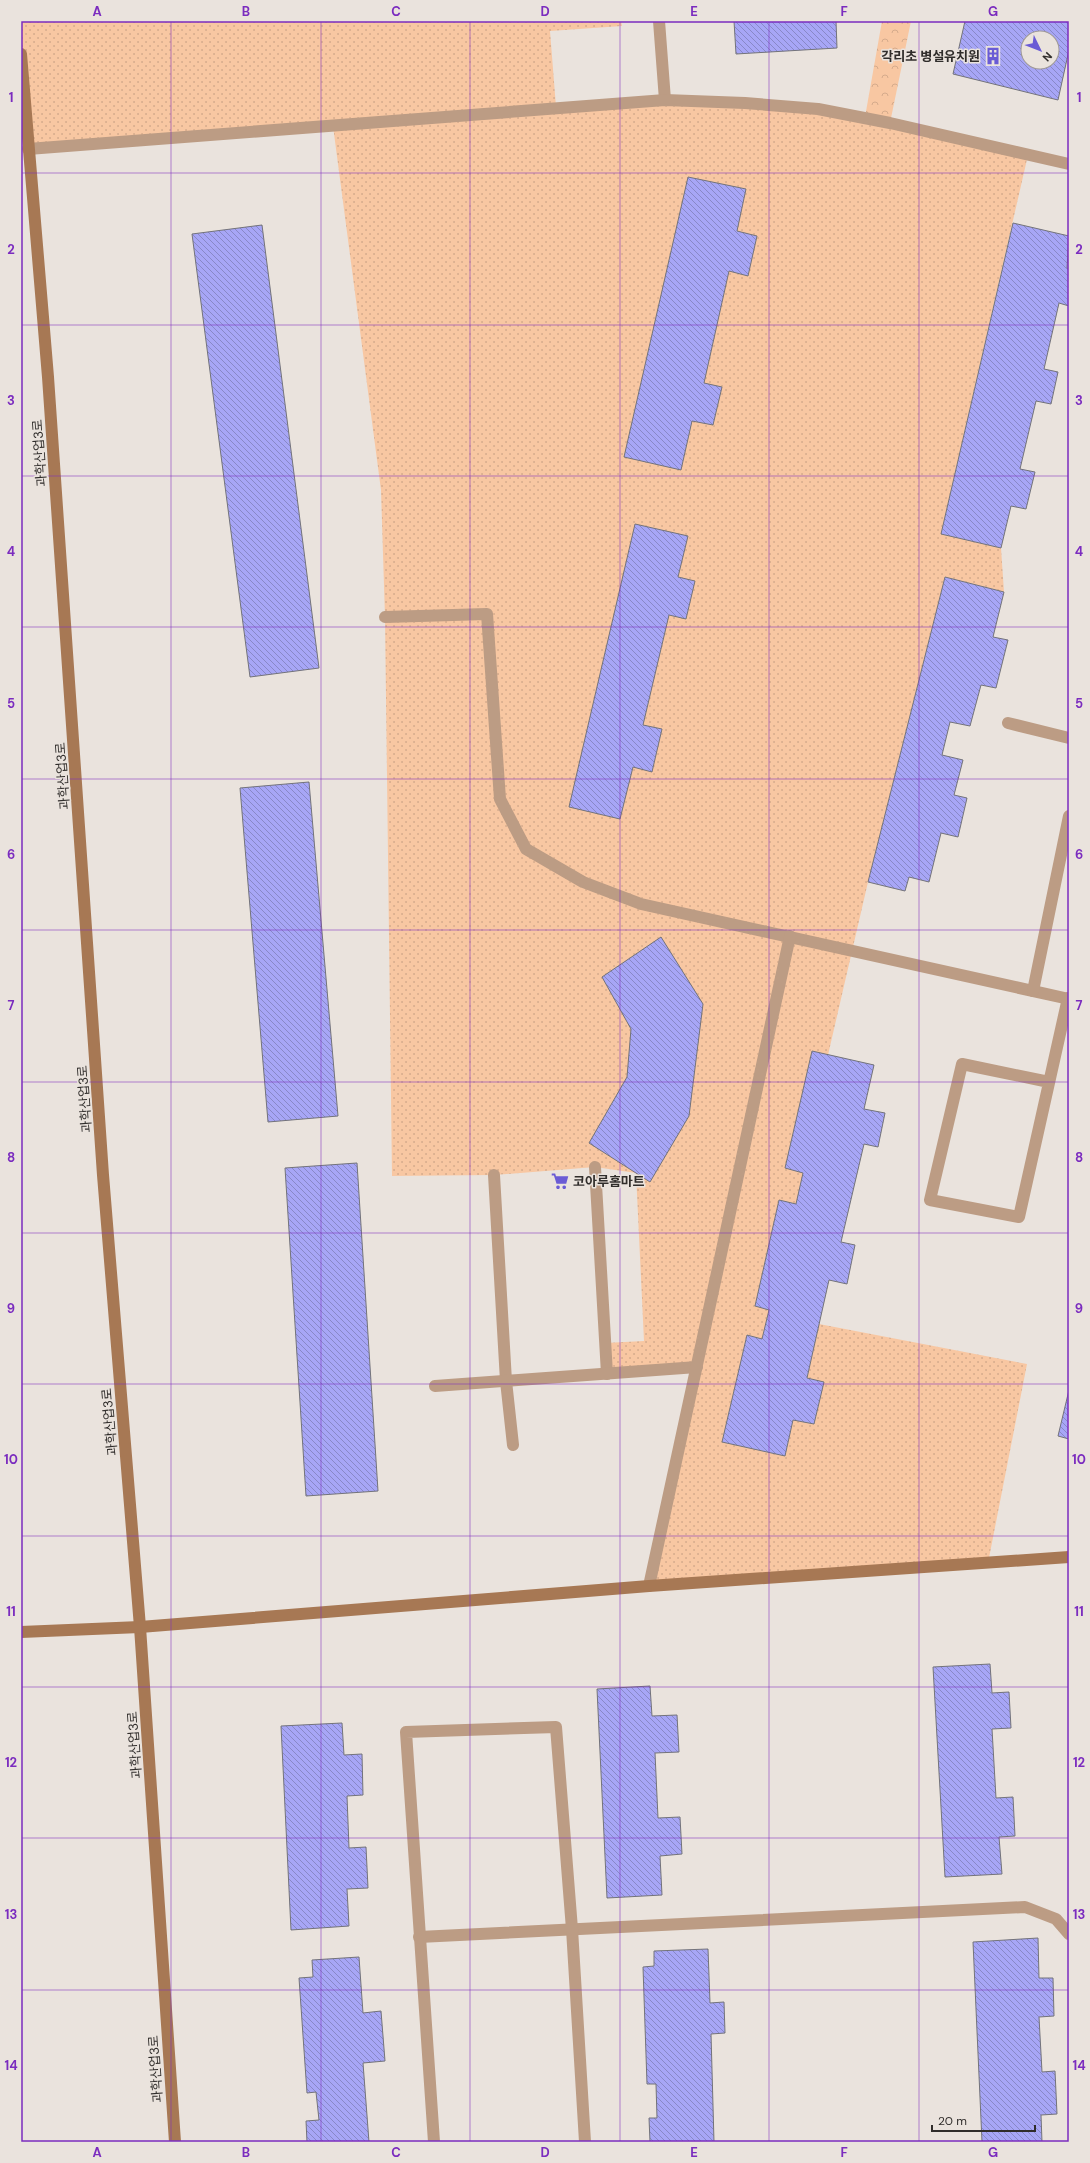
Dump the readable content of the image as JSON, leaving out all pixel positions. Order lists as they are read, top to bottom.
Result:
{
  "streets": {
    "street": ["과학산업3로"]
  },
  "places": {
    "building": ["각리초 병설유치원"],
    "supermarket": ["코아루홈마트"]
  },
  "scale_bar": "20 m",
  "north": "bottom right",
  "grid": {
    "columns": [
      "A",
      "B",
      "C",
      "D",
      "E",
      "F",
      "G"
    ],
    "rows": [
      "1",
      "2",
      "3",
      "4",
      "5",
      "6",
      "7",
      "8",
      "9",
      "10",
      "11",
      "12",
      "13",
      "14"
    ]
  }
}
